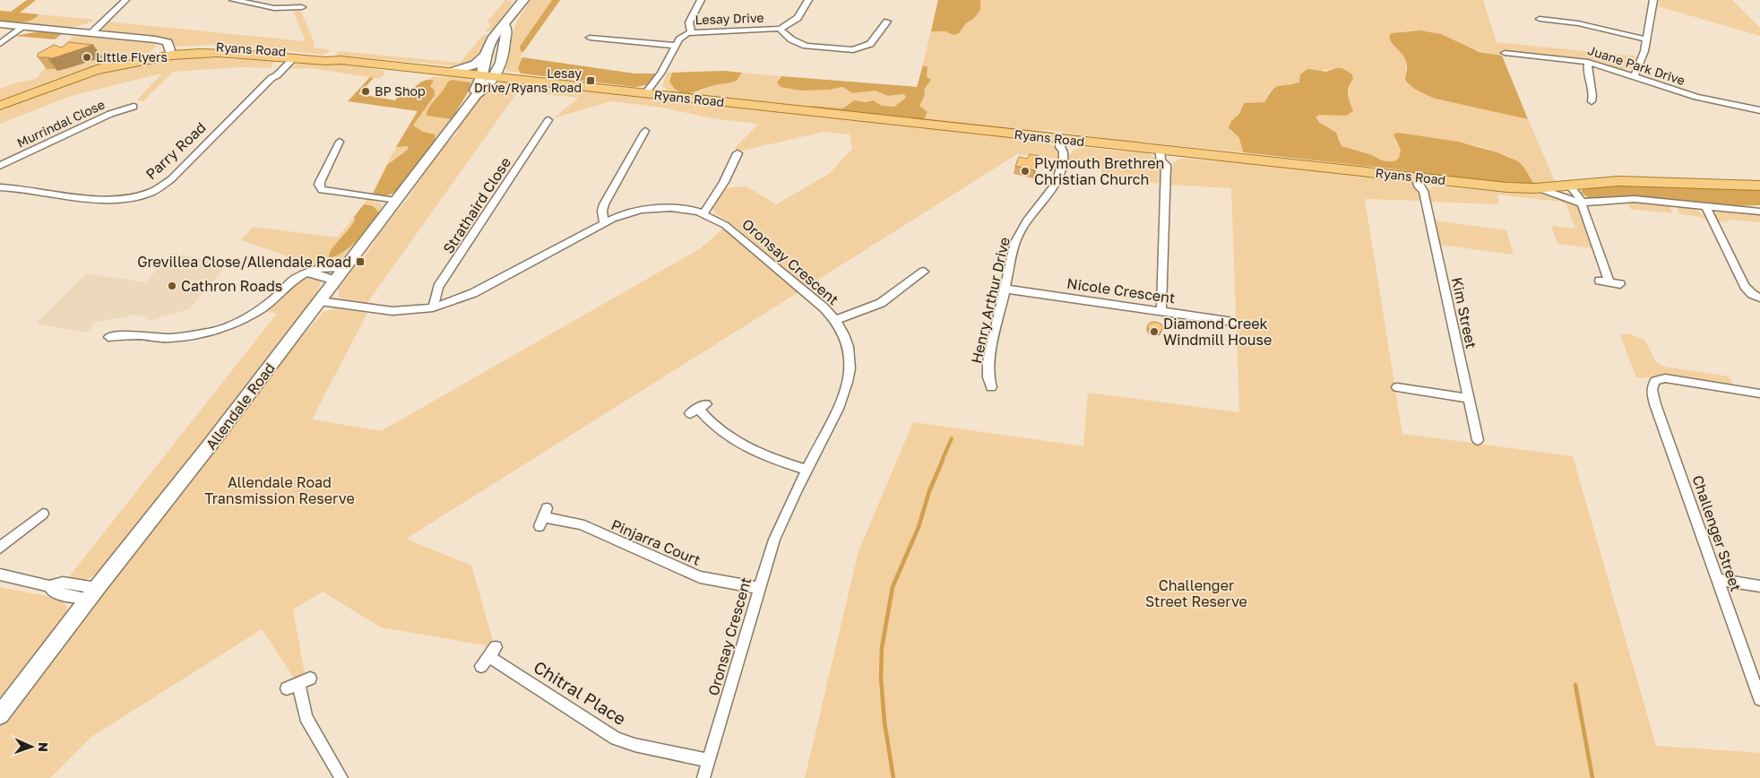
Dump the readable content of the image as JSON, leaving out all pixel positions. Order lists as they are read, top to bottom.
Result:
{
  "streets": {
    "main road": ["Ryans Road"],
    "street": [
      "Lesay Drive",
      "Juane Park Drive",
      "Murrindal Close",
      "Parry Road",
      "Strathaird Close",
      "Oronsay Crescent",
      "Nicole Crescent",
      "Henry Arthur Drive",
      "Kim Street",
      "Allendale Road",
      "Challenger Street",
      "Pinjarra Court",
      "Chitral Place"
    ]
  },
  "crossings": [
    ["Lesay Drive", "Ryans Road"],
    ["Ryans Road", "Parry Road"],
    ["Ryans Road", "Henry Arthur Drive"],
    ["Ryans Road", "Kim Street"],
    ["Ryans Road", "Allendale Road"],
    ["Strathaird Close", "Oronsay Crescent"],
    ["Oronsay Crescent", "Allendale Road"],
    ["Oronsay Crescent", "Pinjarra Court"],
    ["Oronsay Crescent", "Chitral Place"],
    ["Nicole Crescent", "Henry Arthur Drive"]
  ],
  "parks": ["Allendale Road Transmission Reserve", "Challenger Street Reserve"],
  "places": {
    "other": [
      "Little Flyers",
      "BP Shop",
      "Plymouth Brethren Christian Church",
      "Cathron Roads",
      "Diamond Creek Windmill House"
    ],
    "transit": ["Lesay Drive/Ryans Road", "Grevillea Close/Allendale Road"]
  },
  "north": "right"
}
